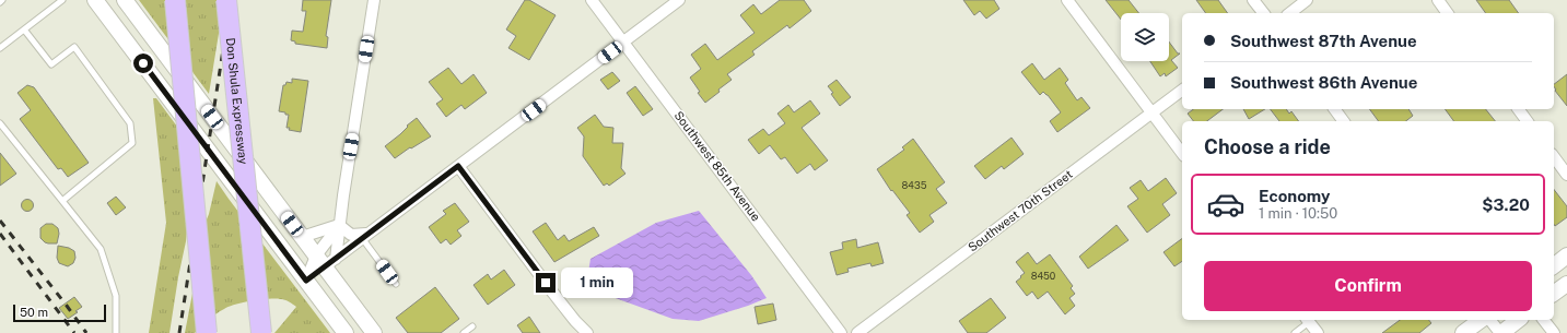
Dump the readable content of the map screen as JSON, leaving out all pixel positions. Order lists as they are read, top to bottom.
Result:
{
  "streets": {
    "highway": ["Don Shula Expressway"],
    "street": ["Southwest 85th Avenue", "Southwest 70th Street"]
  },
  "house_numbers": ["8435", "8450"],
  "scale_bar": "50 m",
  "page": {
    "banner": ["Southwest 87th Avenue", "Southwest 86th Avenue"],
    "heading": "Choose a ride",
    "list": [
      {
        "name": "Economy",
        "note": "1 min · 10:50",
        "value": "$3.20"
      }
    ],
    "buttons": "Confirm",
    "bubble": "1 min",
    "scale": "50 m"
  }
}
